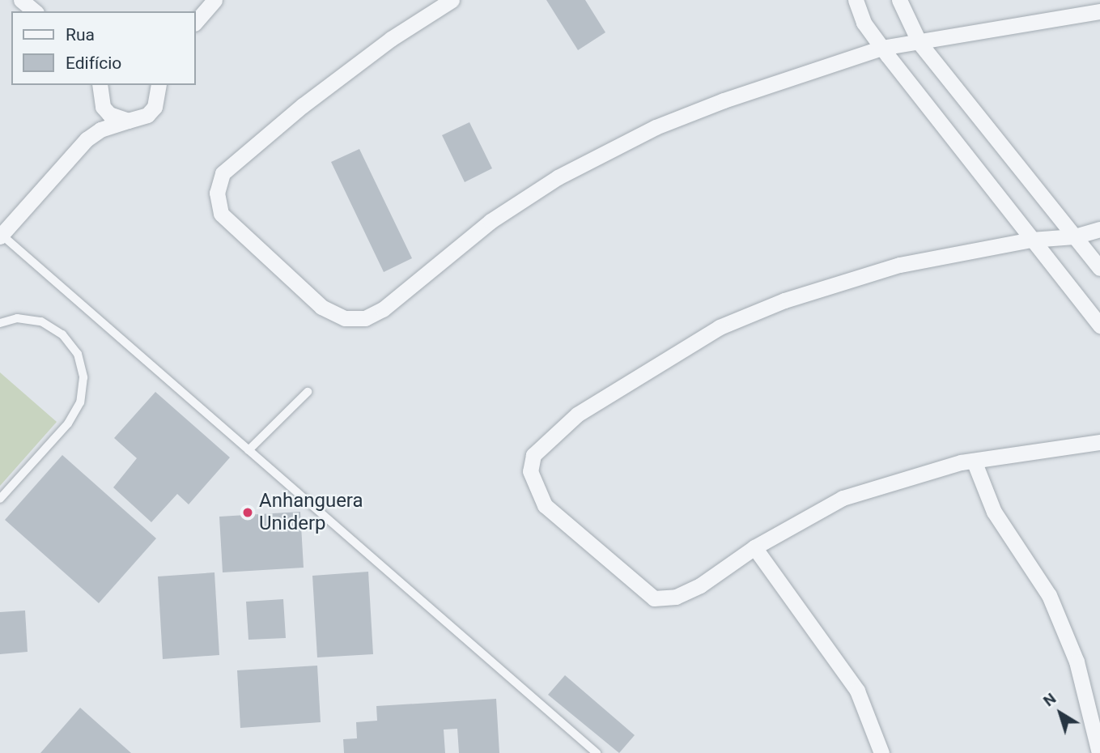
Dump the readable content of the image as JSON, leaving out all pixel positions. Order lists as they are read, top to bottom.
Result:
{
  "places": ["Anhanguera Uniderp"],
  "legend": ["Rua", "Edifício"],
  "north": "top left"
}
